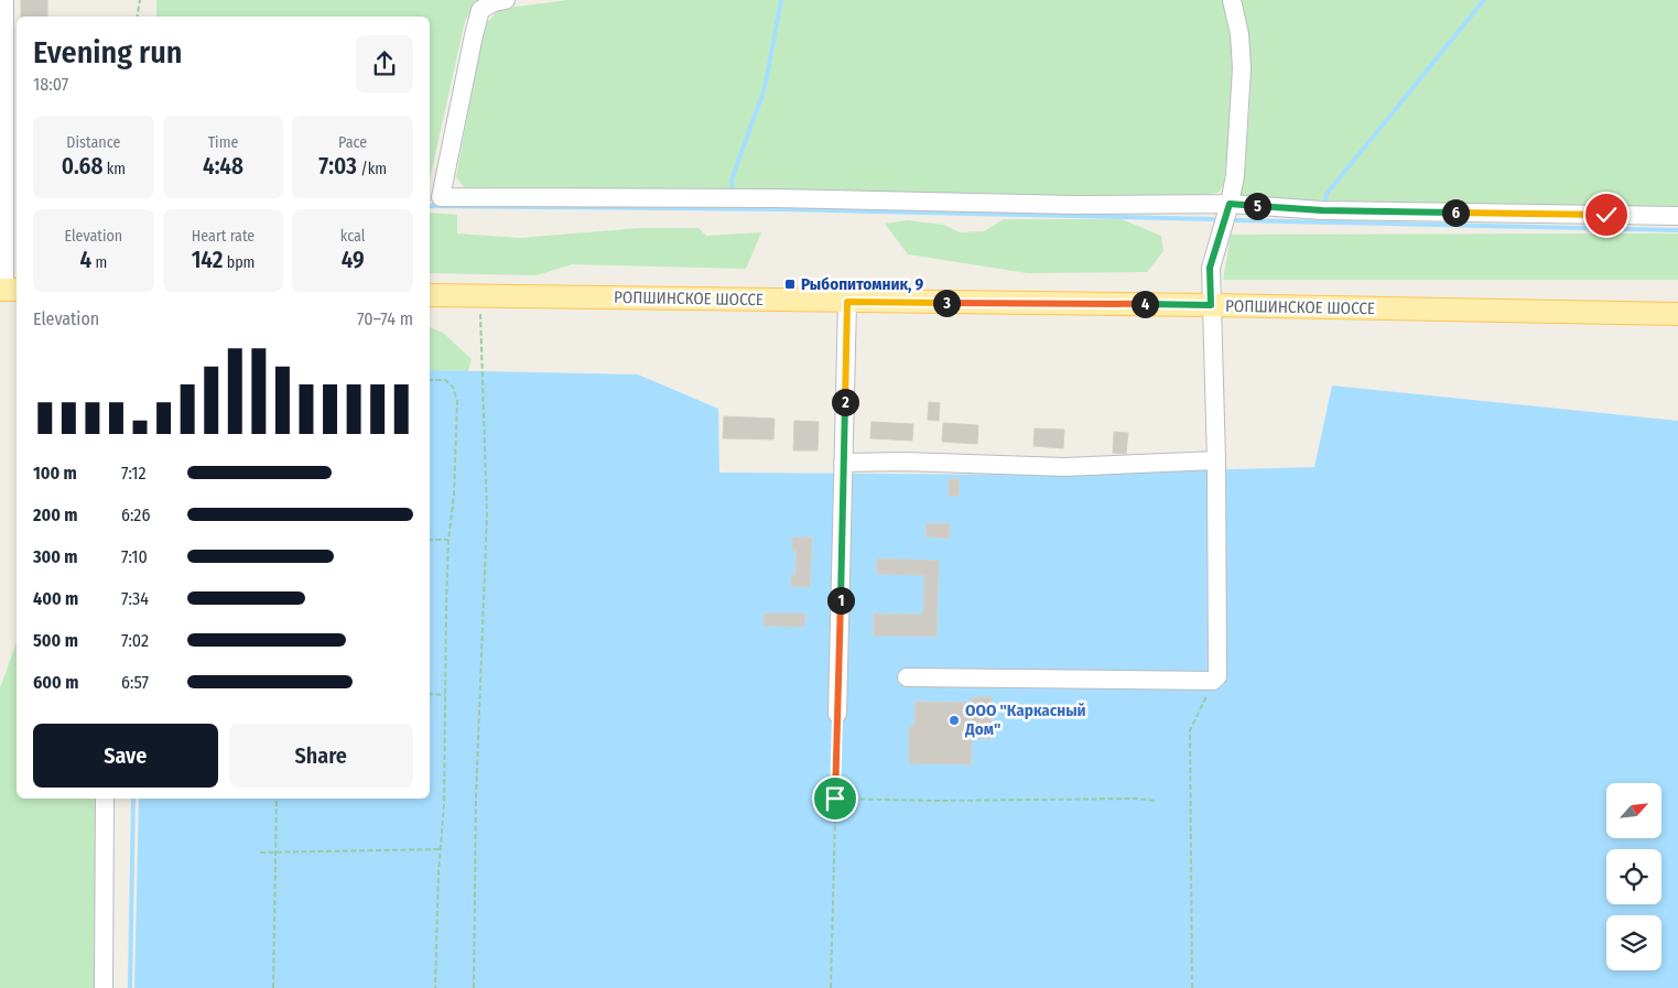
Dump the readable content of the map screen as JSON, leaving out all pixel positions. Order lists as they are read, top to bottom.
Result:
{
  "streets": {
    "main road": ["РОПШИНСКОЕ ШОССЕ"]
  },
  "places": {
    "transit": ["Рыбопитомник, 9"],
    "other": ["ООО \"Каркасный Дом\""]
  },
  "north": "top right",
  "page": {
    "heading": ["Evening run", "18:07"],
    "stats": [
      ["Distance", "0.68 km"],
      ["Time", "4:48"],
      ["Pace", "7:03 /km"],
      ["Elevation", "4 m"],
      ["Heart rate", "142 bpm"],
      ["kcal", "49"]
    ],
    "pins": [
      "5",
      "6",
      "3",
      "4",
      "2",
      "1"
    ],
    "chart": ["Elevation", "70–74 m"],
    "list": [
      {
        "name": "100 m",
        "note": "7:12"
      },
      {
        "name": "200 m",
        "note": "6:26"
      },
      {
        "name": "300 m",
        "note": "7:10"
      },
      {
        "name": "400 m",
        "note": "7:34"
      },
      {
        "name": "500 m",
        "note": "7:02"
      },
      {
        "name": "600 m",
        "note": "6:57"
      }
    ],
    "buttons": ["Save", "Share"]
  }
}
